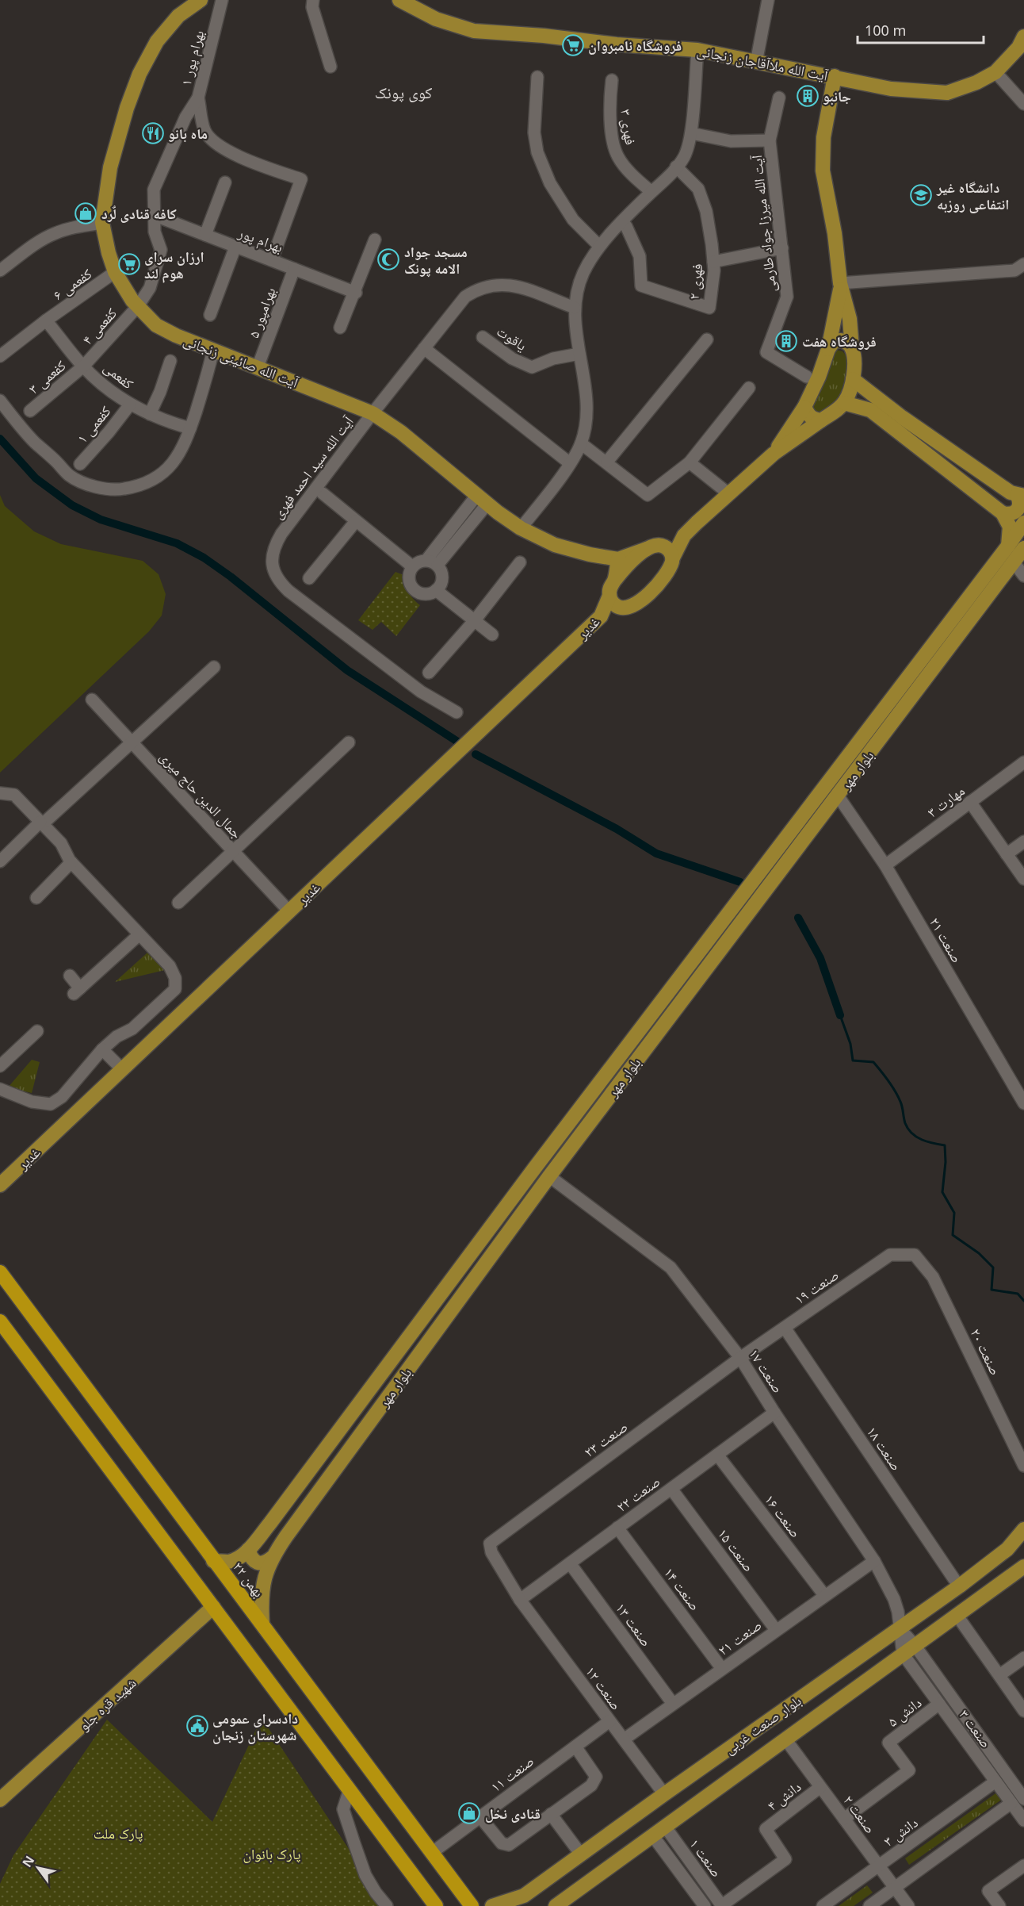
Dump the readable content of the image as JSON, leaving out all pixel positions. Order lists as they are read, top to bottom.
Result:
{
  "streets": {
    "highway": ["۲۲ بهمن"],
    "main road": [
      "آیت الله ملاآقاجان زنجانی",
      "آیت الله صائینی زنجانی",
      "غدیر",
      "بلوار مهر",
      "شهید قره جلو",
      "بلوار صنعت غربی"
    ],
    "street": [
      "بهرام پور ۱",
      "فهری ۳",
      "آیت الله میرزا جواد طارمی",
      "بهرام پور",
      "فهری ۲",
      "کفعمی ۶",
      "بهرامپور ۵",
      "کفعمی ۴",
      "یاقوت",
      "کفعمی",
      "کفعمی ۳",
      "کفعمی ۱",
      "آیت الله سید احمد فهری",
      "جمال الدین حاج میری",
      "مهارت ۳",
      "صنعت ۲۱",
      "صنعت ۱۹",
      "صنعت ۲۰",
      "صنعت ۱۷",
      "صنعت ۲۳",
      "صنعت ۱۸",
      "صنعت ۲۲",
      "صنعت ۱۶",
      "صنعت ۱۵",
      "صنعت ۱۴",
      "صنعت ۱۳",
      "صنعت ۱۲",
      "دانش ۵",
      "صنعت ۳",
      "صنعت ۱۱",
      "دانش ۴",
      "صنعت ۲",
      "دانش ۳",
      "صنعت ۱"
    ]
  },
  "crossings": [
    ["بهرام پور ۱", "بهرام پور"],
    ["بهرام پور ۱", "کفعمی ۴"],
    ["بهرام پور ۱", "آیت الله صائینی زنجانی"],
    ["بهرام پور", "بهرامپور ۵"],
    ["کفعمی ۶", "آیت الله صائینی زنجانی"],
    ["کفعمی ۶", "کفعمی"],
    ["بهرامپور ۵", "آیت الله صائینی زنجانی"],
    ["کفعمی ۴", "آیت الله صائینی زنجانی"],
    ["کفعمی ۴", "کفعمی"],
    ["کفعمی ۴", "کفعمی ۳"],
    ["آیت الله صائینی زنجانی", "آیت الله سید احمد فهری"],
    ["کفعمی", "کفعمی ۳"],
    ["کفعمی", "کفعمی ۱"],
    ["غدیر", "جمال الدین حاج میری"],
    ["بلوار مهر", "صنعت ۲۱"],
    ["بلوار مهر", "صنعت ۱۷"],
    ["بلوار مهر", "۲۲ بهمن"],
    ["مهارت ۳", "صنعت ۲۱"],
    ["صنعت ۲۱", "صنعت ۱۷"],
    ["صنعت ۲۱", "صنعت ۱۶"],
    ["صنعت ۲۱", "صنعت ۱۵"],
    ["صنعت ۲۱", "صنعت ۱۴"],
    ["صنعت ۲۱", "صنعت ۱۳"],
    ["صنعت ۲۱", "صنعت ۱۲"],
    ["صنعت ۱۹", "صنعت ۲۰"],
    ["صنعت ۱۹", "صنعت ۱۷"],
    ["صنعت ۱۹", "صنعت ۲۳"],
    ["صنعت ۱۹", "صنعت ۱۸"],
    ["صنعت ۱۷", "صنعت ۲۳"],
    ["صنعت ۱۷", "صنعت ۲۲"],
    ["صنعت ۱۷", "بلوار صنعت غربی"],
    ["صنعت ۱۷", "صنعت ۳"],
    ["صنعت ۲۳", "صنعت ۱۲"],
    ["صنعت ۱۸", "بلوار صنعت غربی"],
    ["صنعت ۲۲", "صنعت ۱۶"],
    ["صنعت ۲۲", "صنعت ۱۵"],
    ["صنعت ۲۲", "صنعت ۱۴"],
    ["صنعت ۲۲", "صنعت ۱۳"],
    ["صنعت ۲۲", "صنعت ۱۲"],
    ["۲۲ بهمن", "صنعت ۱۱"],
    ["صنعت ۱۲", "بلوار صنعت غربی"],
    ["صنعت ۱۲", "صنعت ۱۱"],
    ["دانش ۵", "صنعت ۳"],
    ["دانش ۵", "صنعت ۲"],
    ["بلوار صنعت غربی", "صنعت ۳"],
    ["بلوار صنعت غربی", "صنعت ۲"],
    ["بلوار صنعت غربی", "صنعت ۱"],
    ["صنعت ۳", "دانش ۳"],
    ["دانش ۴", "صنعت ۲"],
    ["دانش ۴", "صنعت ۱"],
    ["صنعت ۲", "دانش ۳"]
  ],
  "districts": ["کوی پونک"],
  "parks": ["پارک ملت", "پارک بانوان"],
  "places": {
    "supermarket": ["فروشگاه نامبروان", "ارزان سرای هوم لند"],
    "building": ["جانبو", "فروشگاه هفت"],
    "restaurant": ["ماه بانو"],
    "school or university": ["دانشگاه غیر انتفاعی روزبه"],
    "shop": ["کافه قنادی لٌرد", "قنادی نخل"],
    "mosque": ["مسجد جواد الامه پونک"],
    "public building": ["دادسرای عمومی شهرستان زنجان"]
  },
  "scale_bar": "100 m",
  "north": "top left"
}
